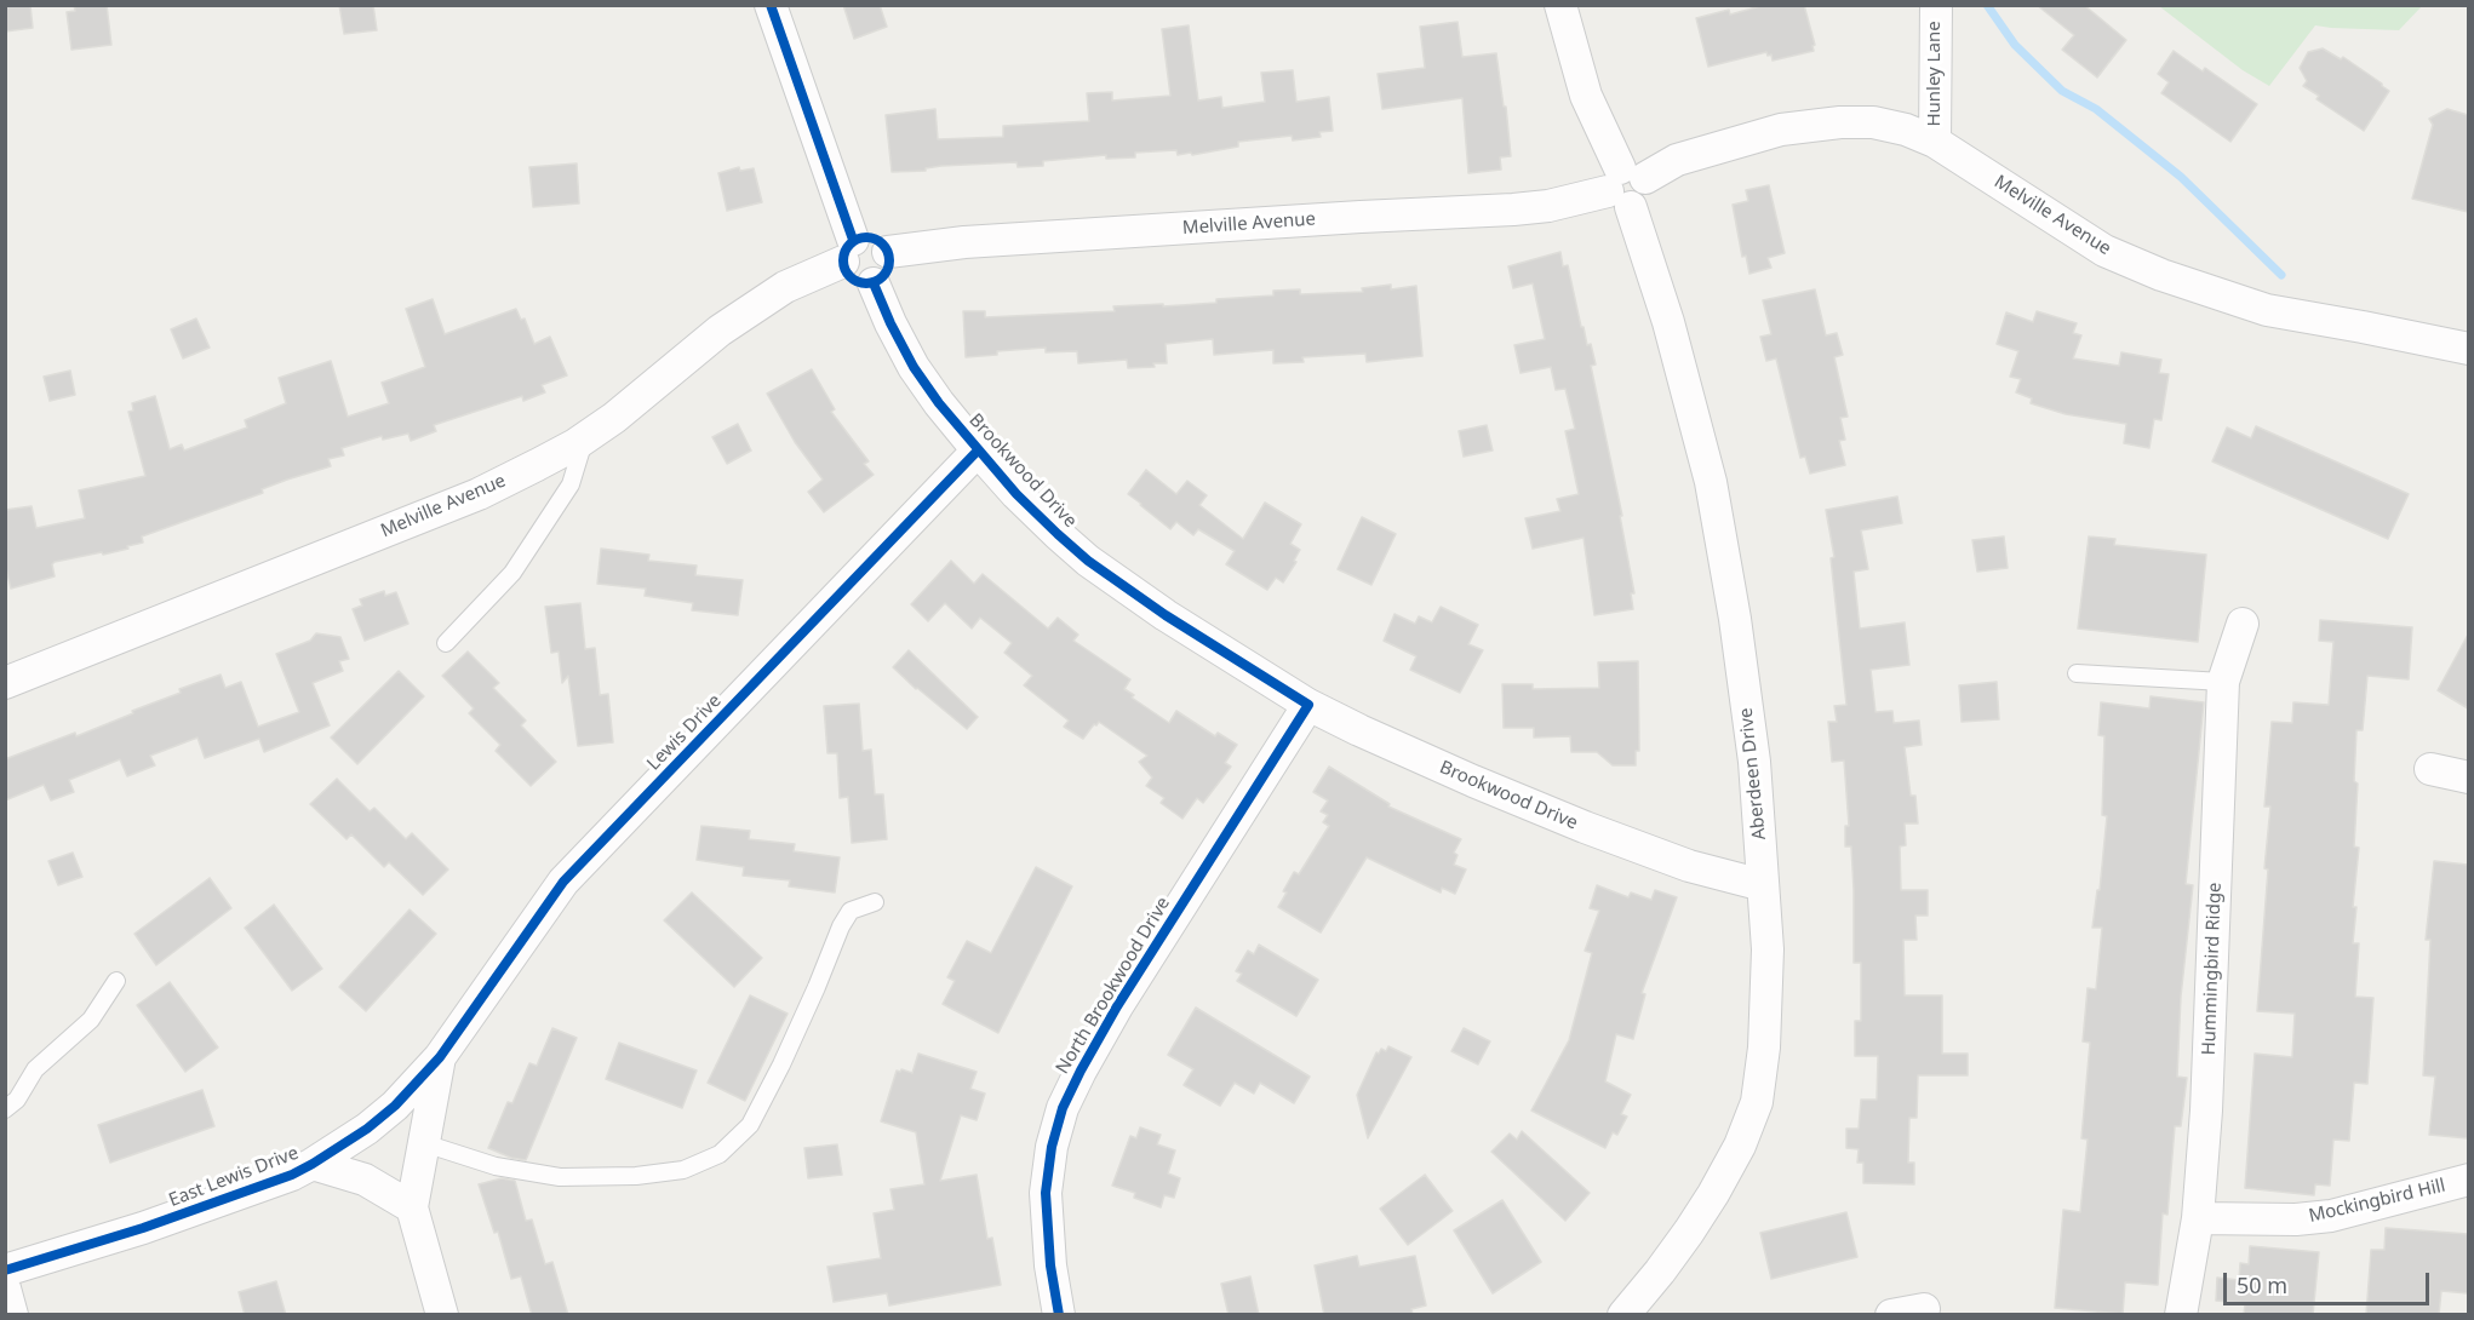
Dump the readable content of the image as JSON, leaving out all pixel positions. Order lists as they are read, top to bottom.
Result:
{
  "streets": {
    "street": [
      "Hunley Lane",
      "Melville Avenue",
      "Brookwood Drive",
      "Lewis Drive",
      "Aberdeen Drive",
      "Hummingbird Ridge",
      "North Brookwood Drive",
      "East Lewis Drive",
      "Mockingbird Hill"
    ]
  },
  "crossings": [
    ["Hunley Lane", "Melville Avenue"],
    ["Melville Avenue", "Brookwood Drive"],
    ["Melville Avenue", "Aberdeen Drive"],
    ["Brookwood Drive", "Lewis Drive"],
    ["Brookwood Drive", "Aberdeen Drive"],
    ["Brookwood Drive", "North Brookwood Drive"],
    ["Lewis Drive", "East Lewis Drive"],
    ["Hummingbird Ridge", "Mockingbird Hill"]
  ],
  "scale_bar": "50 m"
}
